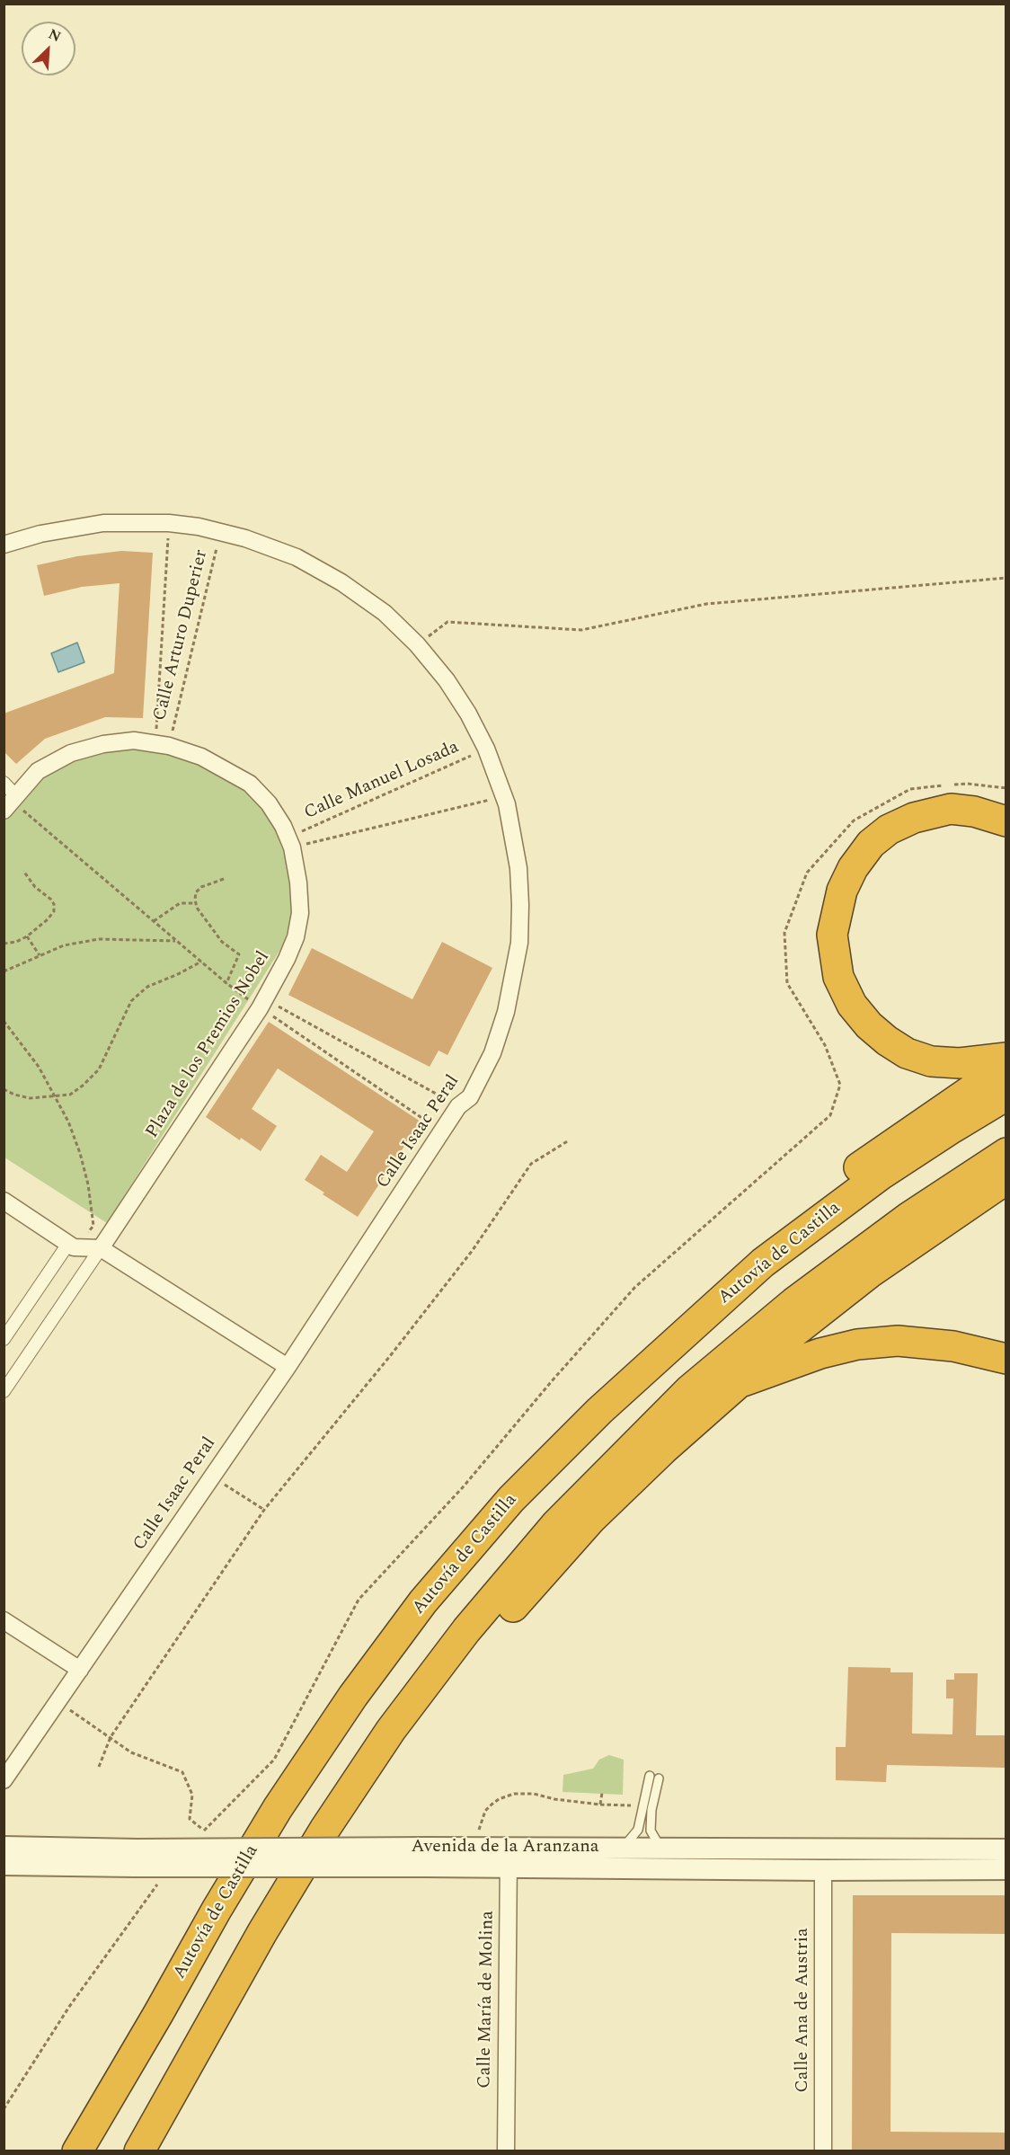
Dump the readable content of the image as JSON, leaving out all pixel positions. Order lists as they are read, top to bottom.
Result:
{
  "streets": {
    "highway": ["Autovía de Castilla"],
    "street": [
      "Plaza de los Premios Nobel",
      "Calle Isaac Peral",
      "Avenida de la Aranzana",
      "Calle María de Molina",
      "Calle Ana de Austria"
    ],
    "path": ["Calle Arturo Duperier", "Calle Manuel Losada"]
  },
  "crossings": [
    ["Calle Arturo Duperier", "Plaza de los Premios Nobel"],
    ["Calle Arturo Duperier", "Calle Isaac Peral"],
    ["Calle Manuel Losada", "Plaza de los Premios Nobel"],
    ["Calle Manuel Losada", "Calle Isaac Peral"],
    ["Avenida de la Aranzana", "Calle María de Molina"],
    ["Avenida de la Aranzana", "Calle Ana de Austria"]
  ],
  "north": "top right"
}
